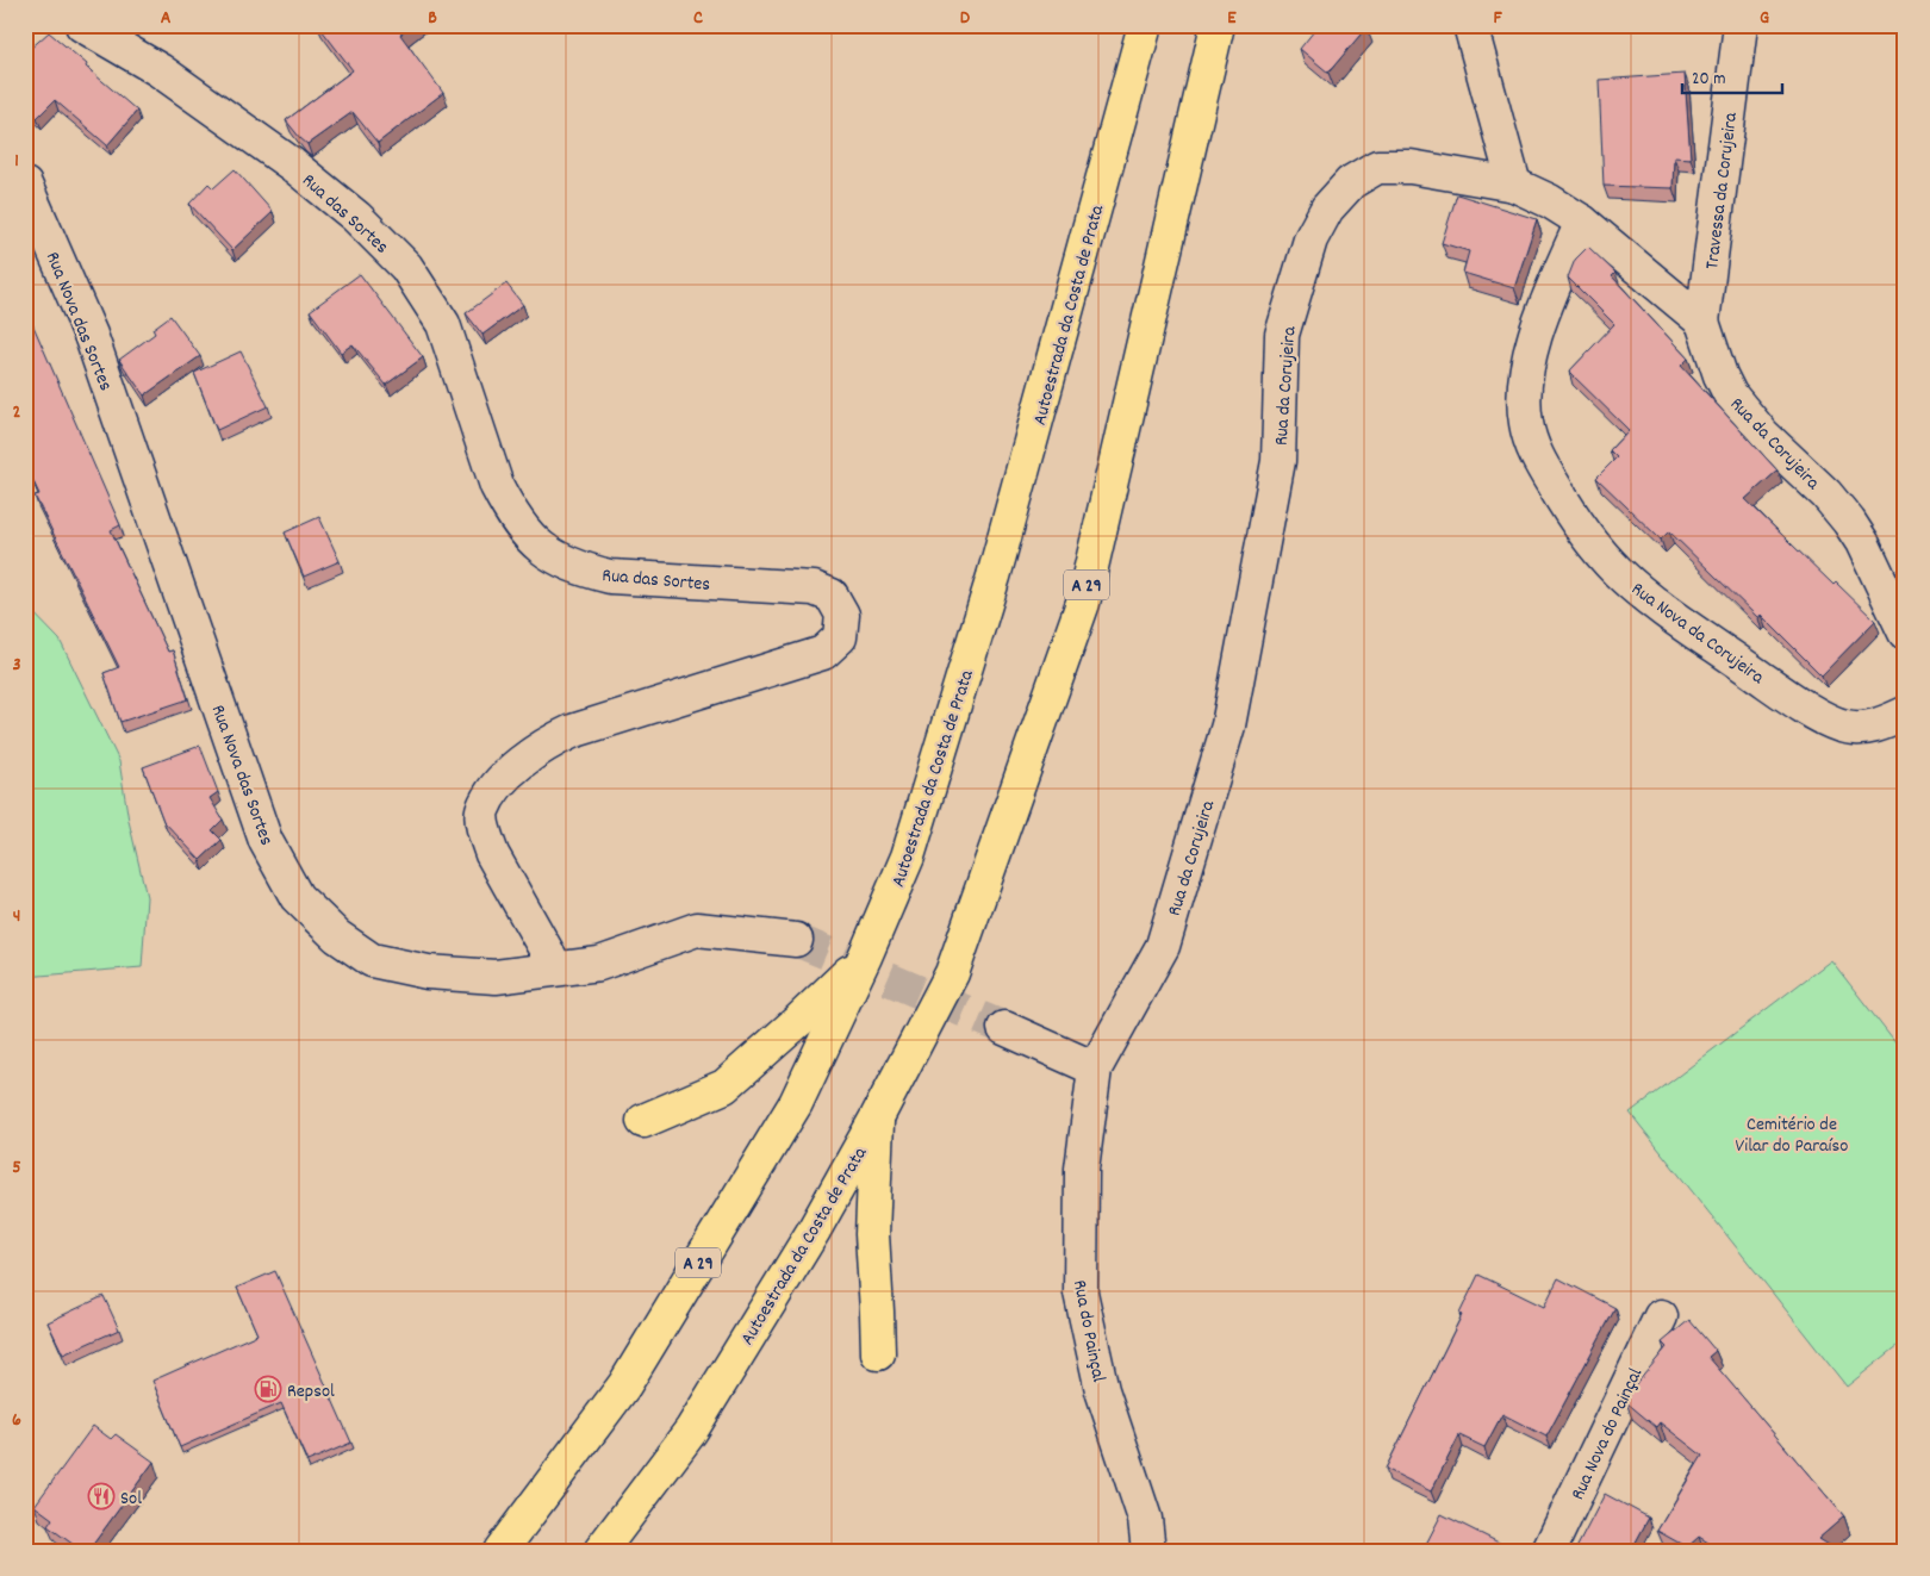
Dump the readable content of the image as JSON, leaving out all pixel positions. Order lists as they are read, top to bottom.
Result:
{
  "streets": {
    "highway": ["Autoestrada da Costa de Prata", "A 29"],
    "street": [
      "Travessa da Corujeira",
      "Rua das Sortes",
      "Rua Nova das Sortes",
      "Rua da Corujeira",
      "Rua Nova da Corujeira",
      "Rua do Painçal",
      "Rua Nova do Painçal"
    ]
  },
  "crossings": [
    ["Travessa da Corujeira", "Rua da Corujeira"],
    ["Rua das Sortes", "Rua Nova das Sortes"],
    ["Rua da Corujeira", "Rua Nova da Corujeira"],
    ["Rua da Corujeira", "Rua do Painçal"]
  ],
  "parks": ["Cemitério de Vilar do Paraíso"],
  "places": {
    "fuel station": ["Repsol"],
    "restaurant": ["Sol"]
  },
  "scale_bar": "20 m",
  "grid": {
    "columns": [
      "A",
      "B",
      "C",
      "D",
      "E",
      "F",
      "G"
    ],
    "rows": [
      "1",
      "2",
      "3",
      "4",
      "5",
      "6"
    ]
  }
}
